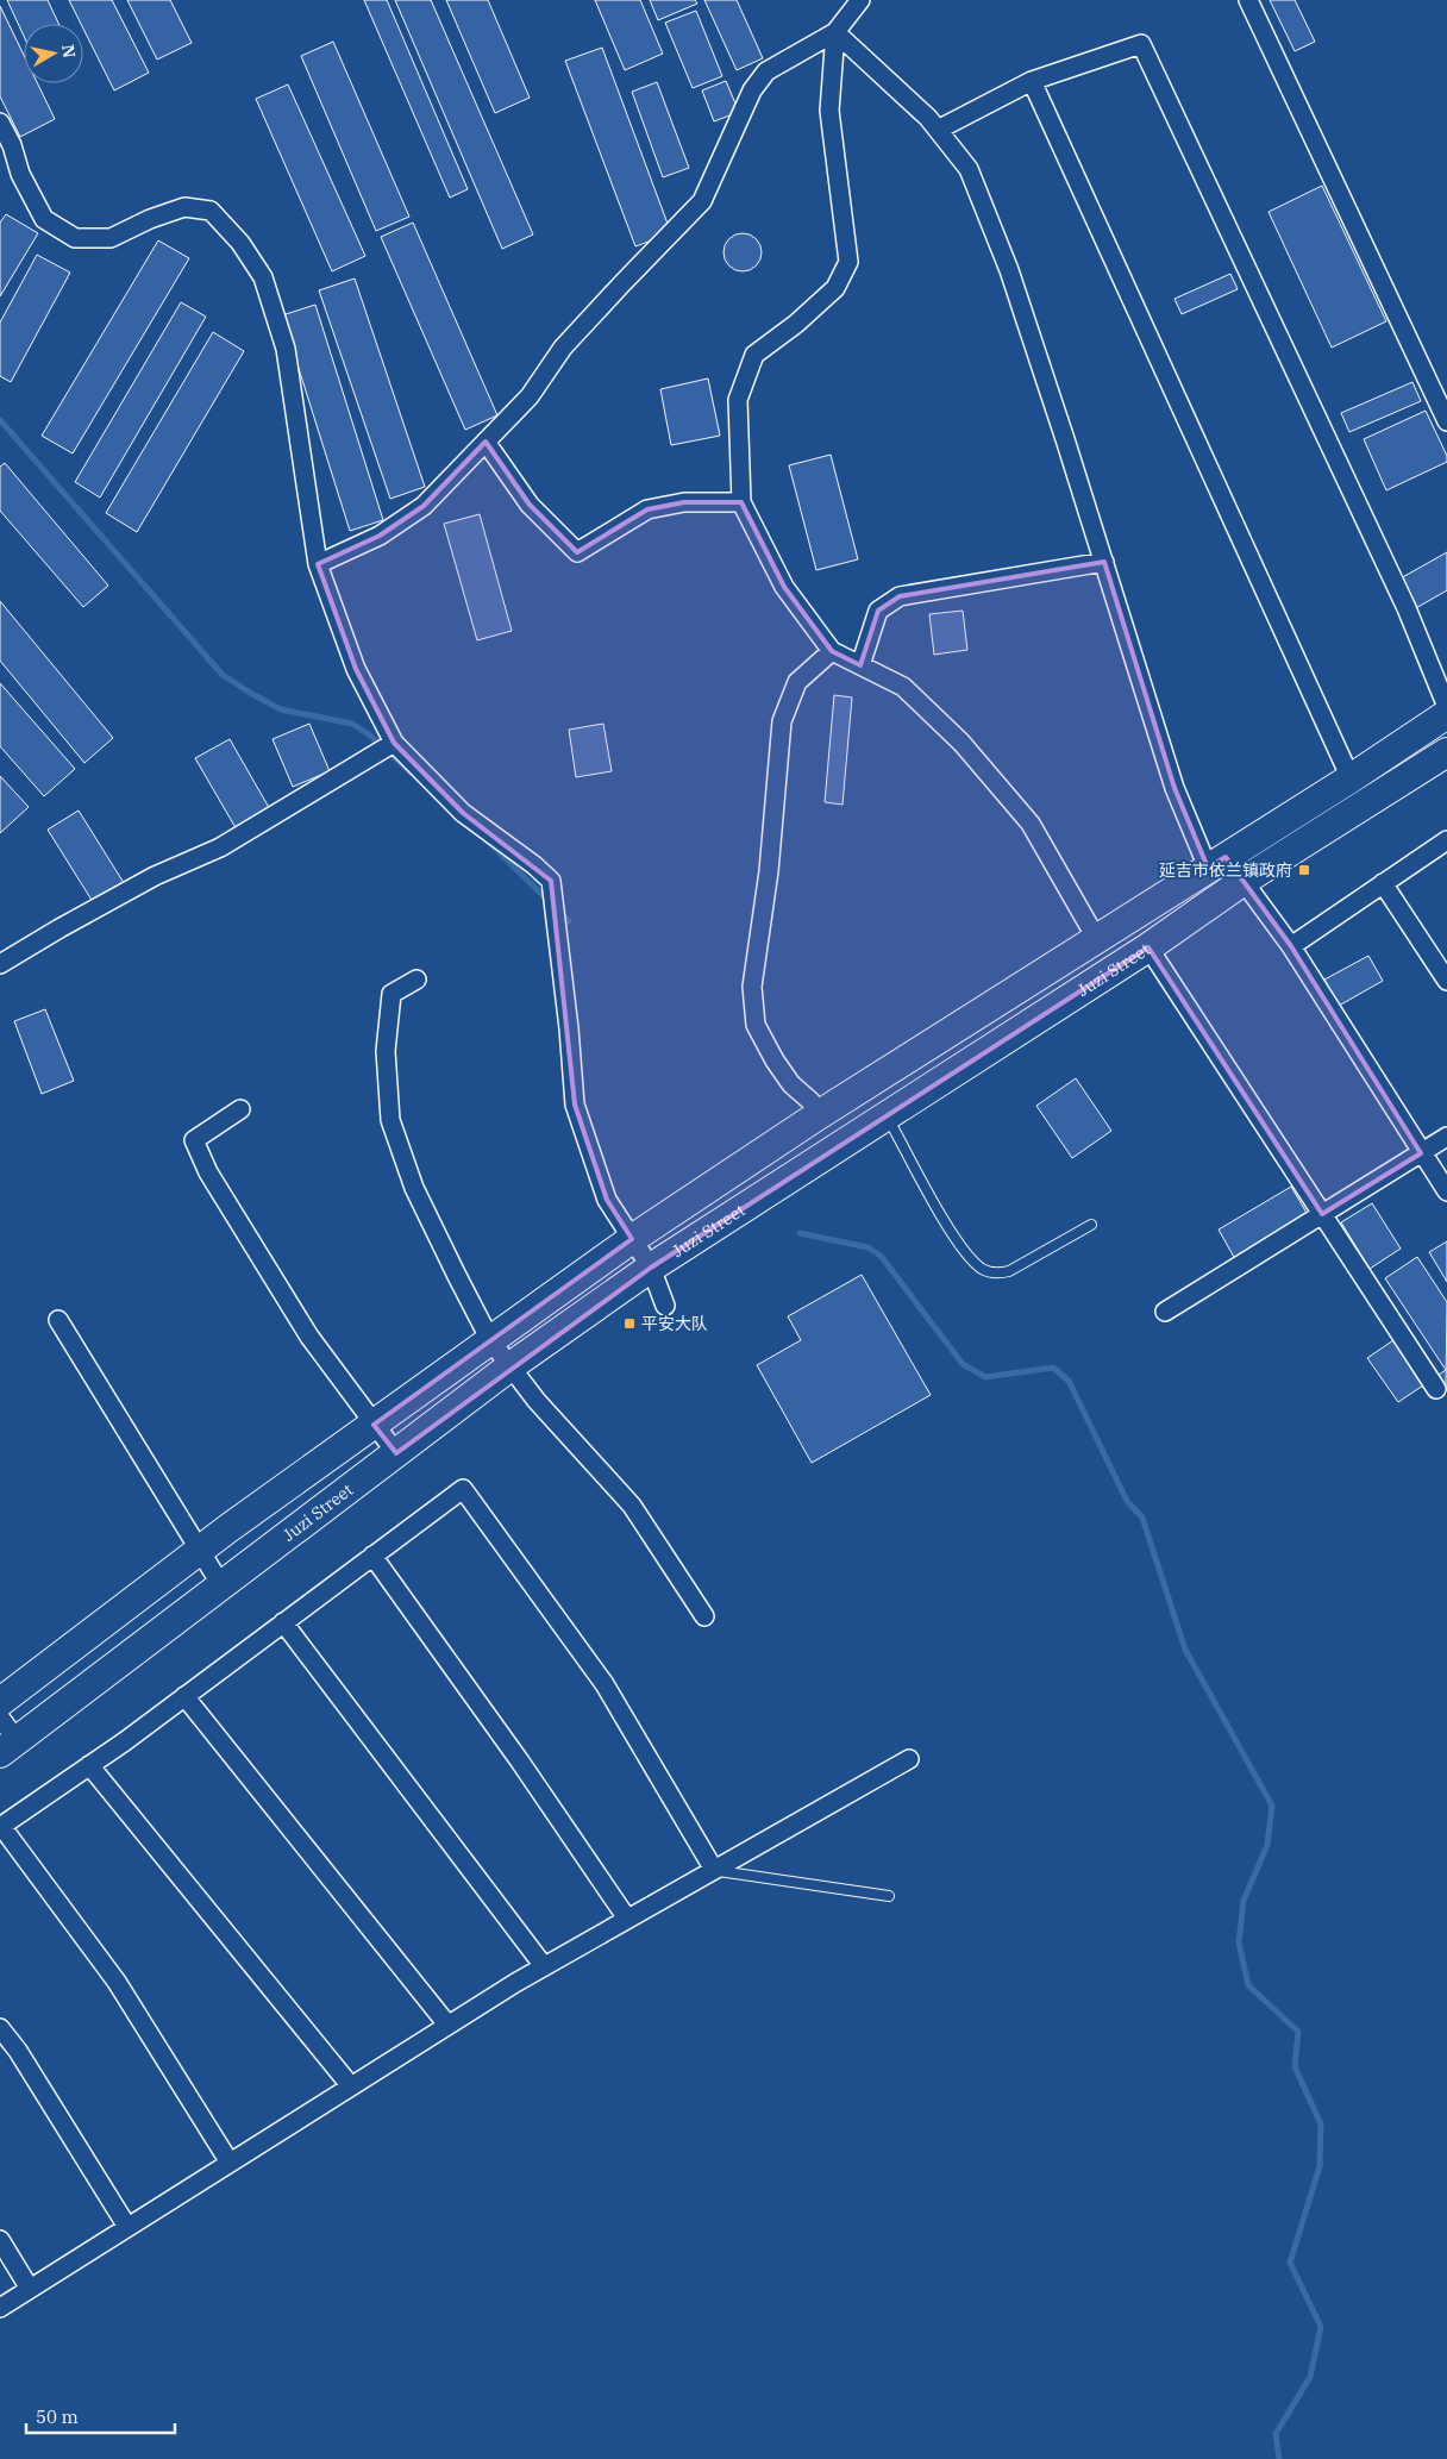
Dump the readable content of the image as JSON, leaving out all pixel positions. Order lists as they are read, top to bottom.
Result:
{
  "streets": {
    "main road": ["Juzi Street"]
  },
  "places": {
    "transit": ["延吉市依兰镇政府", "平安大队"]
  },
  "scale_bar": "50 m",
  "north": "right"
}
